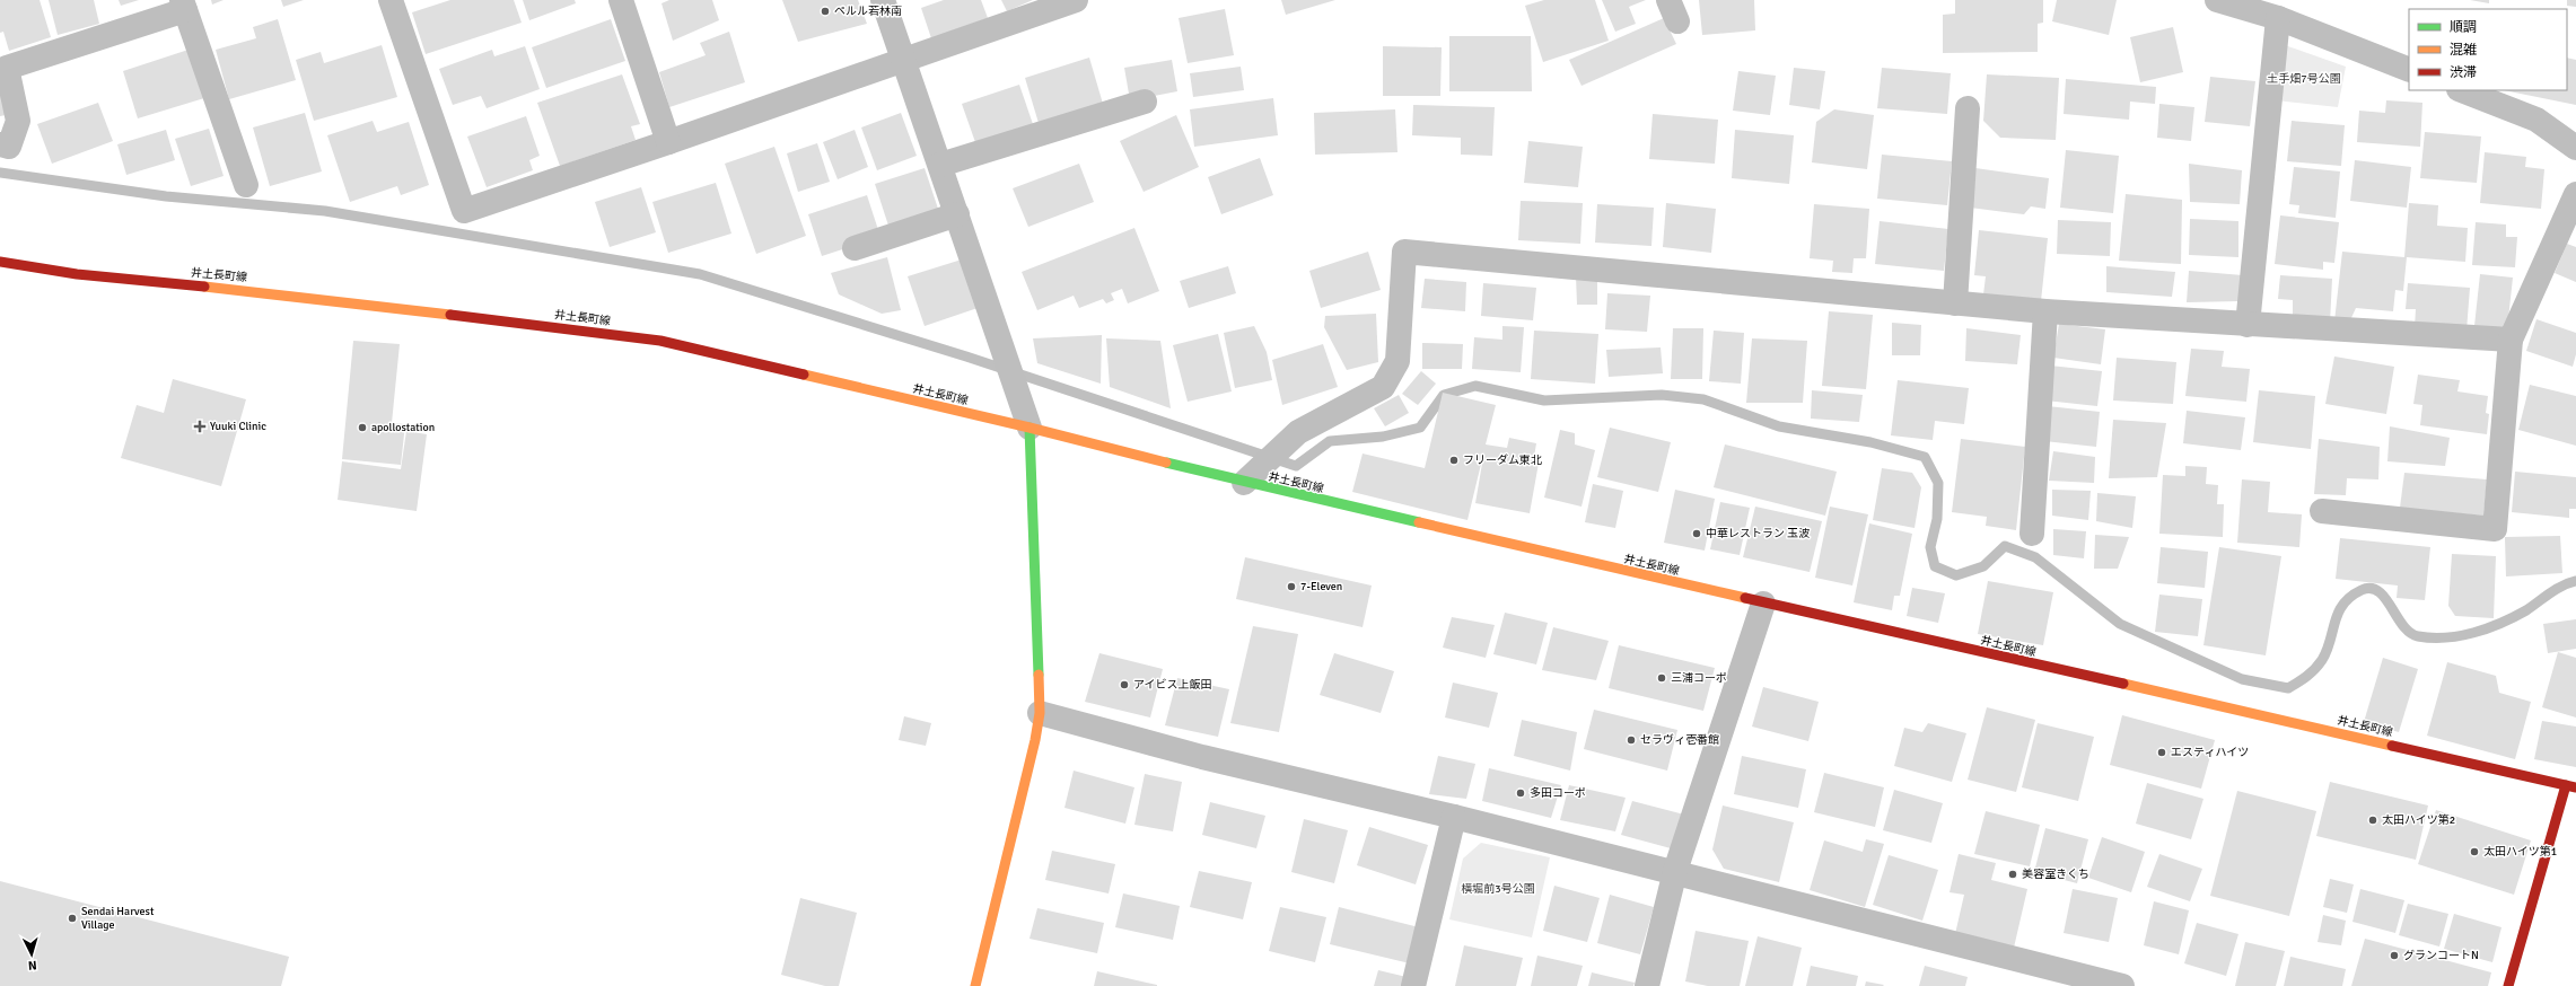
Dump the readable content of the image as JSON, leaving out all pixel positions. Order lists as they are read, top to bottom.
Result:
{
  "streets": {
    "main road": ["井土長町線"]
  },
  "parks": ["土手畑7号公園", "横堀前3号公園"],
  "places": {
    "other": [
      "ペルル若林南",
      "apollostation",
      "フリーダム東北",
      "中華レストラン 玉波",
      "7-Eleven",
      "三浦コーポ",
      "アイビス上飯田",
      "セラヴィ壱番館",
      "エスティハイツ",
      "多田コーポ",
      "太田ハイツ第2",
      "太田ハイツ第1",
      "美容室きくち",
      "Sendai Harvest Village",
      "グランコートN"
    ],
    "health": ["Yuuki Clinic"]
  },
  "legend": ["順調", "混雑", "渋滞"],
  "north": "bottom"
}
